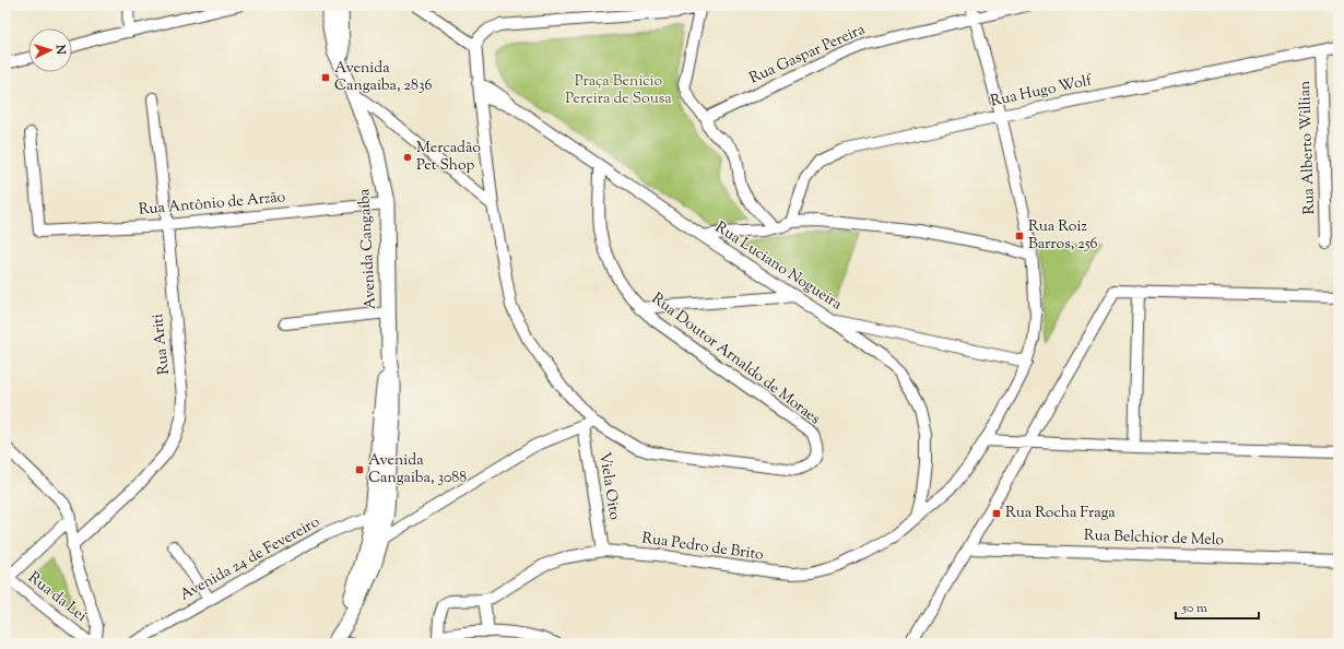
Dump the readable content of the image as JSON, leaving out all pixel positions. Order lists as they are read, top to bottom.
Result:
{
  "streets": {
    "main road": ["Avenida Cangaíba"],
    "street": [
      "Rua Gaspar Pereira",
      "Rua Hugo Wolf",
      "Rua Alberto Willian",
      "Rua Antônio de Arzão",
      "Rua Luciano Nogueira",
      "Rua Ariti",
      "Rua Doutor Arnaldo de Moraes",
      "Viela Oito",
      "Rua Belchior de Melo",
      "Rua Pedro de Brito",
      "Avenida 24 de Fevereiro",
      "Rua da Lei"
    ]
  },
  "crossings": [
    ["Rua Gaspar Pereira", "Rua Pedro de Brito"],
    ["Rua Hugo Wolf", "Rua Alberto Willian"],
    ["Rua Hugo Wolf", "Rua Pedro de Brito"],
    ["Rua Antônio de Arzão", "Avenida Cangaíba"],
    ["Rua Antônio de Arzão", "Rua Ariti"],
    ["Avenida Cangaíba", "Avenida 24 de Fevereiro"],
    ["Rua Luciano Nogueira", "Rua Doutor Arnaldo de Moraes"],
    ["Rua Luciano Nogueira", "Rua Pedro de Brito"],
    ["Rua Doutor Arnaldo de Moraes", "Viela Oito"],
    ["Viela Oito", "Rua Pedro de Brito"]
  ],
  "parks": ["Praça Benício Pereira de Sousa"],
  "places": {
    "transit": [
      "Avenida Cangaiba, 2836",
      "Rua Roiz Barros, 256",
      "Avenida Cangaiba, 3088",
      "Rua Rocha Fraga"
    ],
    "other": ["Mercadão Pet Shop"]
  },
  "scale_bar": "50 m",
  "north": "right"
}
